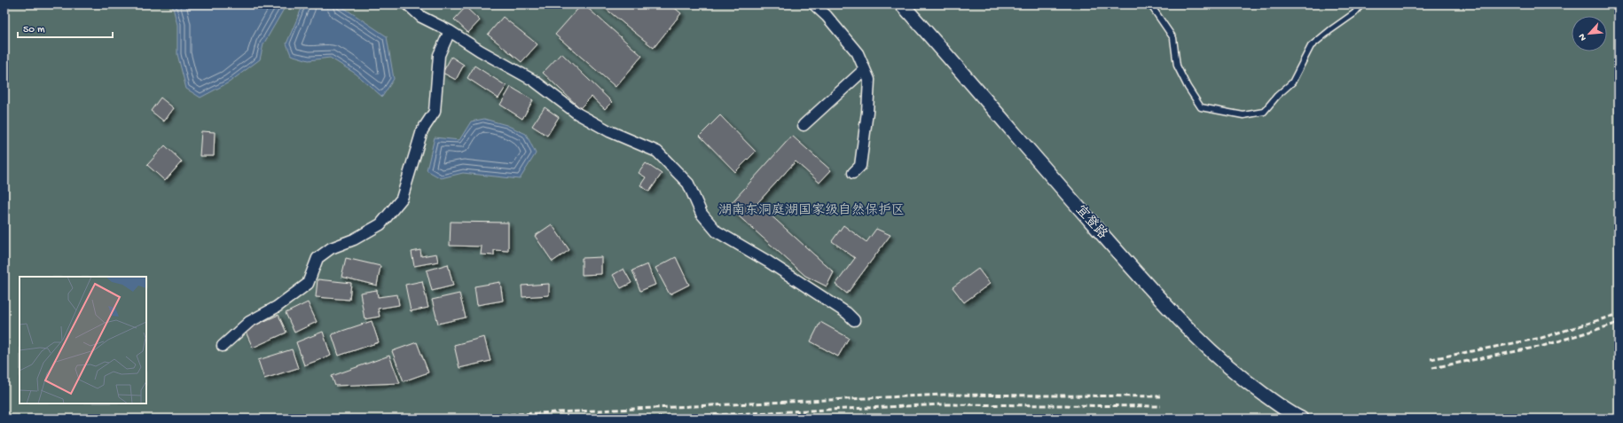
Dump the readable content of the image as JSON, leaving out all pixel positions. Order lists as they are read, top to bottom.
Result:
{
  "streets": {
    "street": ["宜登路"]
  },
  "parks": ["湖南东洞庭湖国家级自然保护区"],
  "scale_bar": "50 m",
  "north": "bottom left"
}
